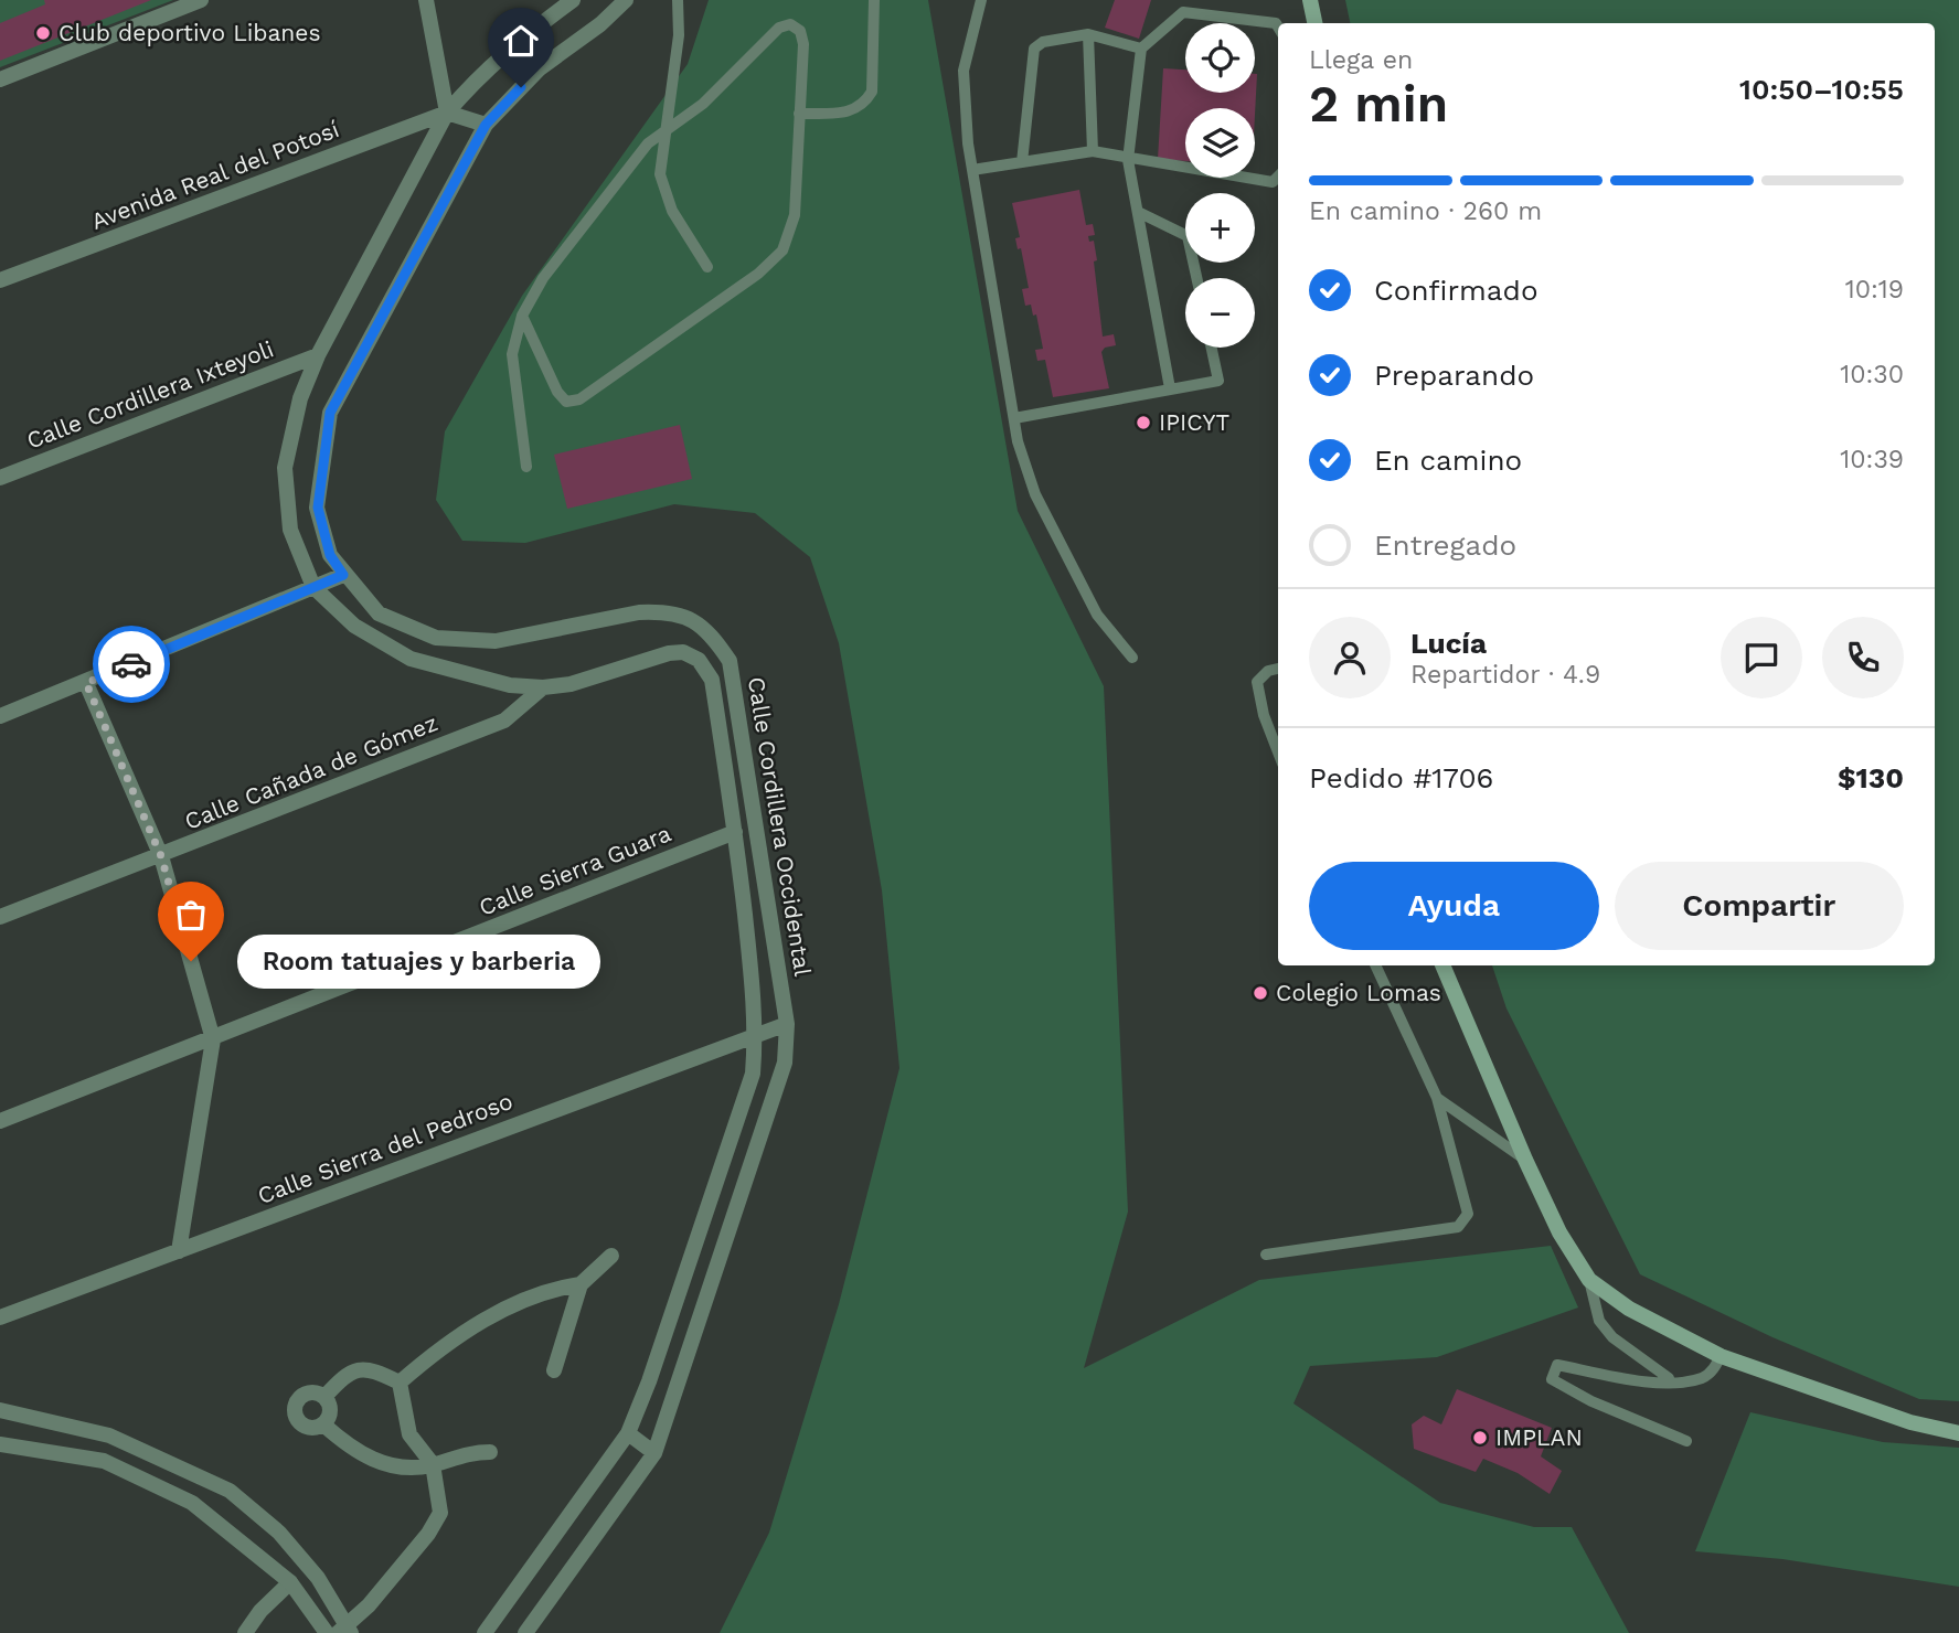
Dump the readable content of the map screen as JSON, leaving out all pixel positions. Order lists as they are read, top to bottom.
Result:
{
  "streets": {
    "street": [
      "Avenida Real del Potosí",
      "Calle Cordillera Ixteyoli",
      "Calle Cañada de Gómez",
      "Calle Cordillera Occidental",
      "Calle Sierra Guara",
      "Calle Sierra del Pedroso"
    ]
  },
  "crossings": [
    ["Avenida Real del Potosí", "Calle Cordillera Occidental"],
    ["Calle Cordillera Ixteyoli", "Calle Cordillera Occidental"],
    ["Calle Cañada de Gómez", "Calle Cordillera Occidental"],
    ["Calle Cordillera Occidental", "Calle Sierra Guara"],
    ["Calle Cordillera Occidental", "Calle Sierra del Pedroso"]
  ],
  "places": [
    "Club deportivo Libanes",
    "IPICYT",
    "Room tatuajes y barberia",
    "Colegio Lomas",
    "IMPLAN"
  ],
  "page": {
    "map_buttons": ["+", "−"],
    "heading": ["2 min", "Llega en", "10:50–10:55"],
    "panel": [
      "Lucía",
      "Repartidor · 4.9",
      "Pedido #1706",
      "$130"
    ],
    "bar": "En camino · 260 m",
    "list": [
      ["Confirmado", "10:19"],
      ["Preparando", "10:30"],
      ["En camino", "10:39"],
      "Entregado"
    ],
    "buttons": ["Ayuda", "Compartir"],
    "bubble": "Room tatuajes y barberia"
  }
}
